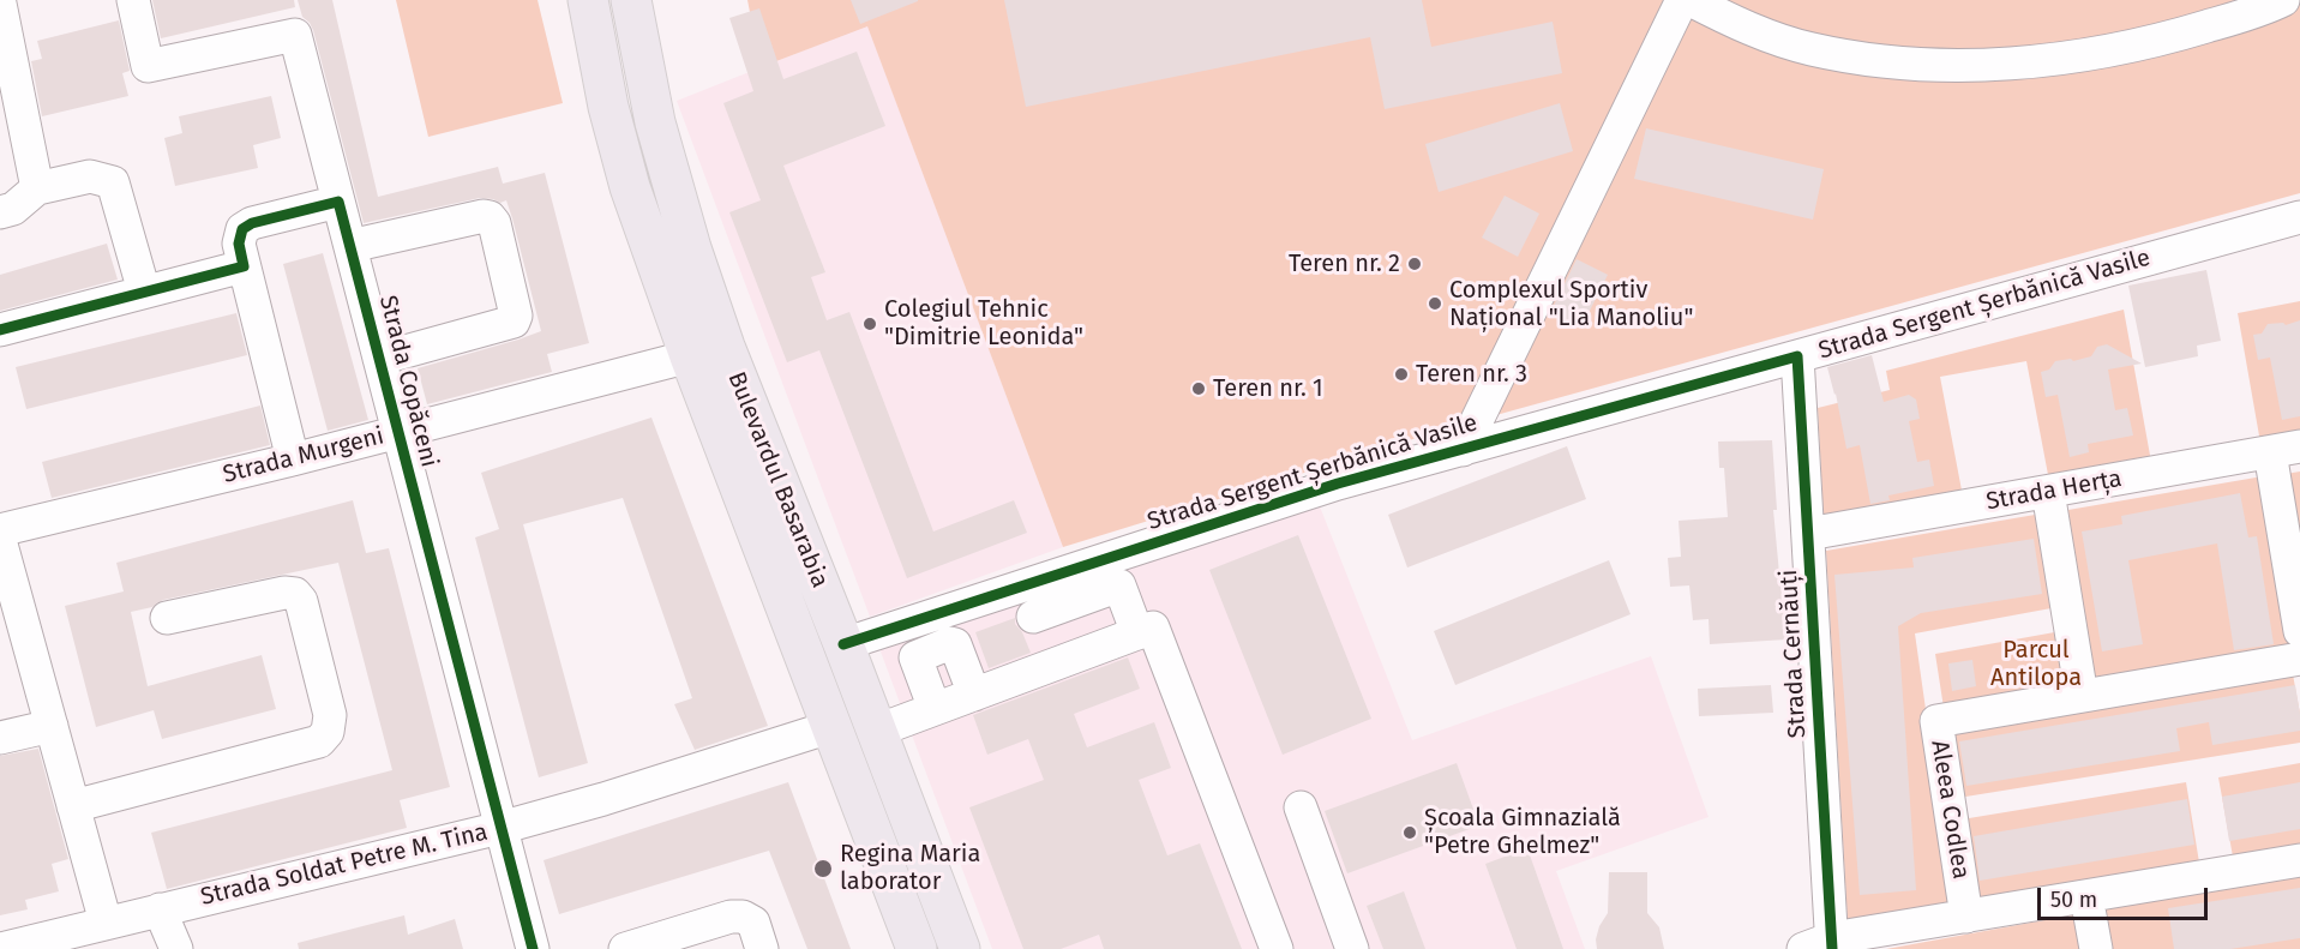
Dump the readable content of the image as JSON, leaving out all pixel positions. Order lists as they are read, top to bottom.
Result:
{
  "streets": {
    "main road": ["Bulevardul Basarabia"],
    "street": [
      "Strada Sergent Șerbănică Vasile",
      "Strada Copăceni",
      "Strada Murgeni",
      "Strada Herța",
      "Strada Cernăuți",
      "Aleea Codlea",
      "Strada Soldat Petre M. Tina"
    ]
  },
  "crossings": [
    ["Strada Sergent Șerbănică Vasile", "Bulevardul Basarabia"],
    ["Strada Sergent Șerbănică Vasile", "Strada Cernăuți"],
    ["Strada Copăceni", "Strada Murgeni"],
    ["Strada Copăceni", "Strada Soldat Petre M. Tina"],
    ["Strada Murgeni", "Bulevardul Basarabia"],
    ["Bulevardul Basarabia", "Strada Soldat Petre M. Tina"],
    ["Strada Herța", "Strada Cernăuți"]
  ],
  "parks": ["Parcul Antilopa"],
  "places": [
    "Teren nr. 2",
    "Complexul Sportiv Național \"Lia Manoliu\"",
    "Colegiul Tehnic \"Dimitrie Leonida\"",
    "Teren nr. 3",
    "Teren nr. 1",
    "Școala Gimnazială \"Petre Ghelmez\"",
    "Regina Maria laborator"
  ],
  "scale_bar": "50 m"
}
